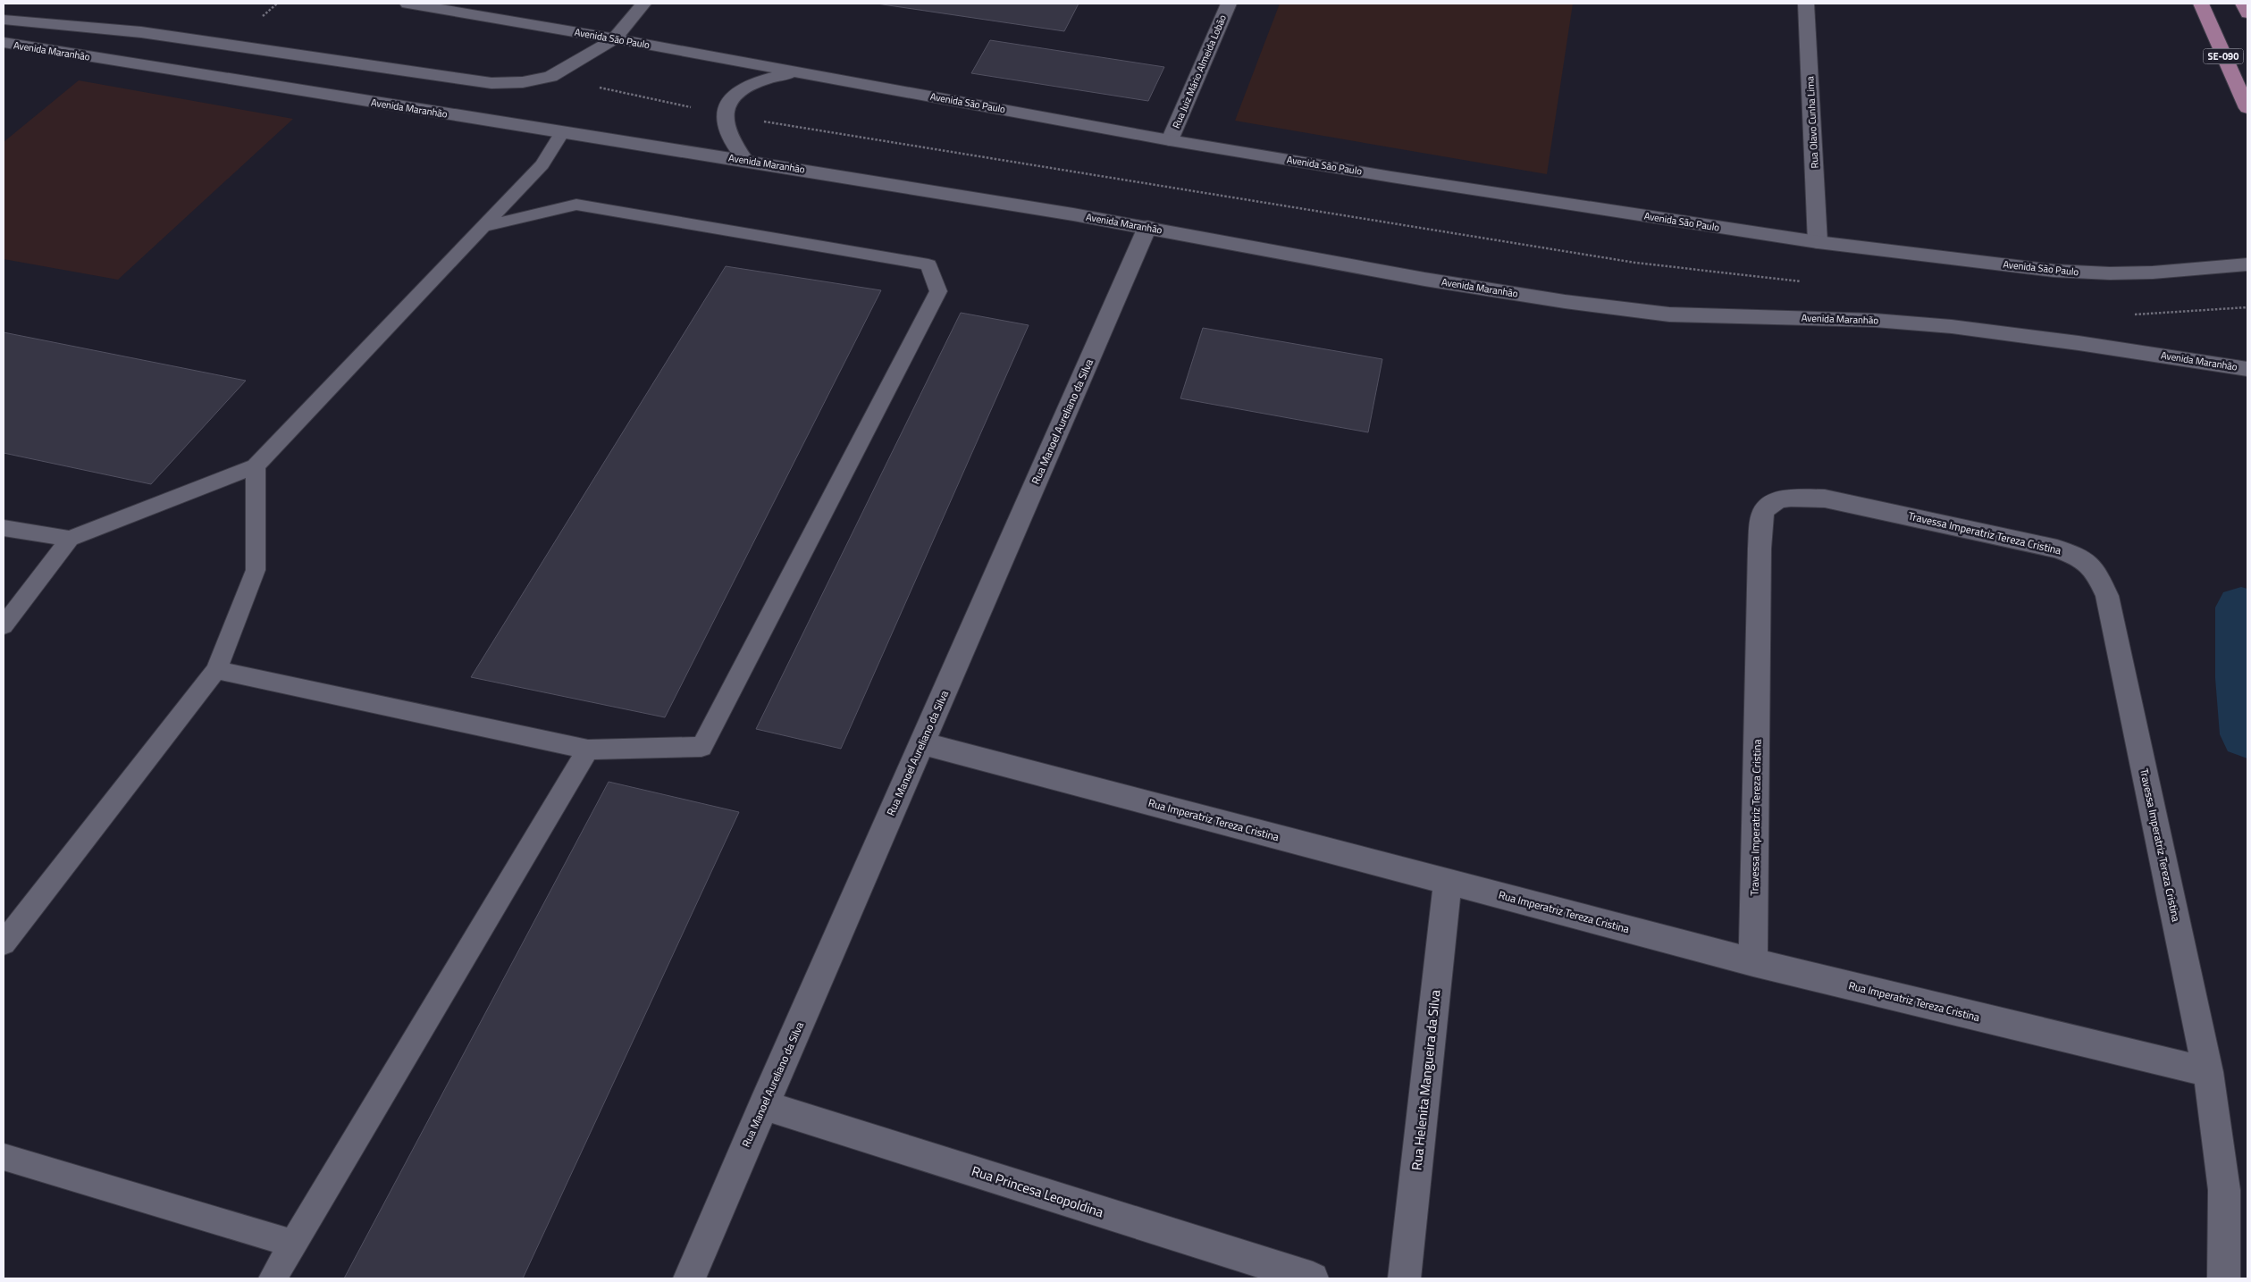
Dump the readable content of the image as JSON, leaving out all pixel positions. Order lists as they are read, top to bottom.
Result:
{
  "streets": {
    "main road": [
      "Avenida São Paulo",
      "Avenida Maranhão",
      "SE-090",
      "Rua Juiz Mário Almeida Lobão",
      "Rua Olavo Cunha Lima",
      "Rua Manoel Aureliano da Silva",
      "Travessa Imperatriz Tereza Cristina",
      "Rua Imperatriz Tereza Cristina",
      "Rua Helenita Mangueira da Silva",
      "Rua Princesa Leopoldina"
    ]
  },
  "crossings": [
    ["Avenida São Paulo", "Rua Juiz Mário Almeida Lobão"],
    ["Avenida São Paulo", "Rua Olavo Cunha Lima"],
    ["Avenida Maranhão", "Rua Manoel Aureliano da Silva"],
    ["Rua Manoel Aureliano da Silva", "Rua Imperatriz Tereza Cristina"],
    ["Rua Manoel Aureliano da Silva", "Rua Princesa Leopoldina"],
    ["Travessa Imperatriz Tereza Cristina", "Rua Imperatriz Tereza Cristina"],
    ["Rua Imperatriz Tereza Cristina", "Rua Helenita Mangueira da Silva"]
  ]
}
